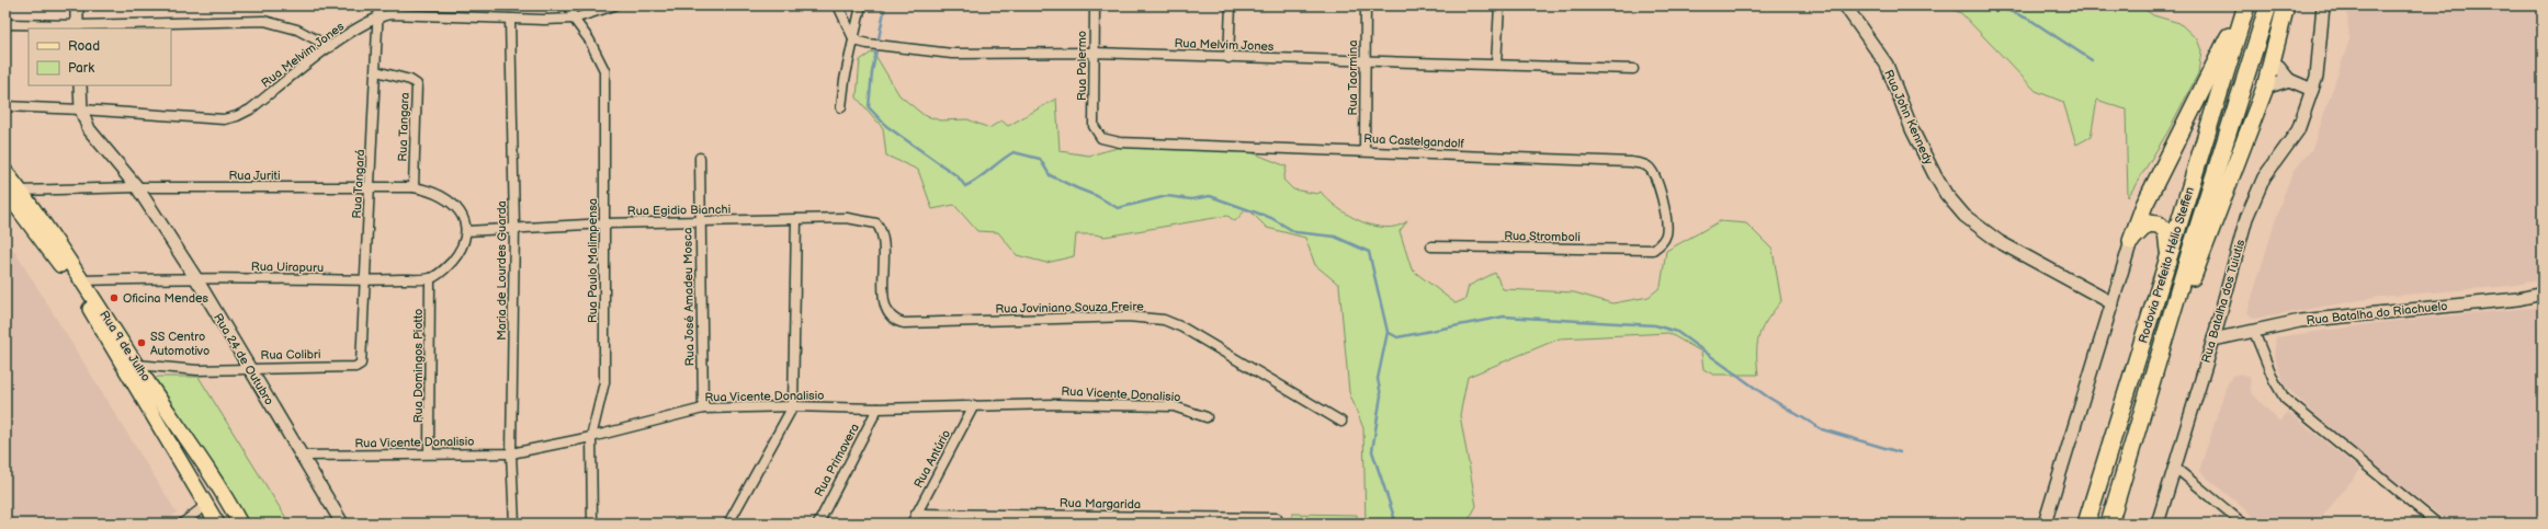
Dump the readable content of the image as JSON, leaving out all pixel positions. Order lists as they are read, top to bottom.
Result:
{
  "streets": {
    "highway": ["Rodovia Prefeito Hélio Steffen"],
    "main road": ["Rua 9 de Julho"],
    "street": [
      "Rua Melvim Jones",
      "Rua Palermo",
      "Rua Taormina",
      "Rua John Kennedy",
      "Rua Tangara",
      "Rua Castelgandolf",
      "Rua Juriti",
      "Rua Tangará",
      "Rua Egidio Bianchi",
      "Rua Stromboli",
      "Rua Paulo Malimpensa",
      "Rua Uirapuru",
      "Maria de Lourdes Guarda",
      "Rua José Amadeu Mosca",
      "Rua Batalha dos Tuiutis",
      "Rua Joviniano Souza Freire",
      "Rua Batalha do Riachuelo",
      "Rua Colibri",
      "Rua 24 de Outubro",
      "Rua Domingos Piotto",
      "Rua Vicente Donalisio",
      "Rua Antúrio",
      "Rua Primavera",
      "Rua Margarida"
    ]
  },
  "crossings": [
    ["Rua Melvim Jones", "Rua Palermo"],
    ["Rua Melvim Jones", "Rua Taormina"],
    ["Rua Melvim Jones", "Rua Tangará"],
    ["Rua Melvim Jones", "Rua Paulo Malimpensa"],
    ["Rua Melvim Jones", "Maria de Lourdes Guarda"],
    ["Rua Melvim Jones", "Rua 24 de Outubro"],
    ["Rua Palermo", "Rua Castelgandolf"],
    ["Rua Taormina", "Rua Castelgandolf"],
    ["Rua Tangara", "Rua Juriti"],
    ["Rua Tangara", "Rua Tangará"],
    ["Rua Tangara", "Rua Egidio Bianchi"],
    ["Rua Tangara", "Rua Uirapuru"],
    ["Rua Tangara", "Rua Domingos Piotto"],
    ["Rua Castelgandolf", "Rua Stromboli"],
    ["Rua Juriti", "Rua Tangará"],
    ["Rua Juriti", "Rua Egidio Bianchi"],
    ["Rua Juriti", "Rua Uirapuru"],
    ["Rua Juriti", "Rua 9 de Julho"],
    ["Rua Juriti", "Rua 24 de Outubro"],
    ["Rua Juriti", "Rua Domingos Piotto"],
    ["Rua Tangará", "Rua Egidio Bianchi"],
    ["Rua Tangará", "Rua Uirapuru"],
    ["Rua Tangará", "Rua Colibri"],
    ["Rua Tangará", "Rua Domingos Piotto"],
    ["Rua Egidio Bianchi", "Rua Paulo Malimpensa"],
    ["Rua Egidio Bianchi", "Rua Uirapuru"],
    ["Rua Egidio Bianchi", "Maria de Lourdes Guarda"],
    ["Rua Egidio Bianchi", "Rua José Amadeu Mosca"],
    ["Rua Egidio Bianchi", "Rua Joviniano Souza Freire"],
    ["Rua Egidio Bianchi", "Rua Domingos Piotto"],
    ["Rua Paulo Malimpensa", "Rua Vicente Donalisio"],
    ["Rua Uirapuru", "Rua 9 de Julho"],
    ["Rua Uirapuru", "Rua 24 de Outubro"],
    ["Rua Uirapuru", "Rua Domingos Piotto"],
    ["Maria de Lourdes Guarda", "Rua Vicente Donalisio"],
    ["Rua José Amadeu Mosca", "Rua Vicente Donalisio"],
    ["Rua Batalha dos Tuiutis", "Rua Batalha do Riachuelo"],
    ["Rua 9 de Julho", "Rua Colibri"],
    ["Rua Colibri", "Rua 24 de Outubro"],
    ["Rua 24 de Outubro", "Rua Vicente Donalisio"],
    ["Rua Domingos Piotto", "Rua Vicente Donalisio"],
    ["Rua Vicente Donalisio", "Rua Antúrio"],
    ["Rua Vicente Donalisio", "Rua Primavera"],
    ["Rua Antúrio", "Rua Margarida"]
  ],
  "places": ["Oficina Mendes", "SS Centro Automotivo"],
  "legend": ["Road", "Park"]
}
